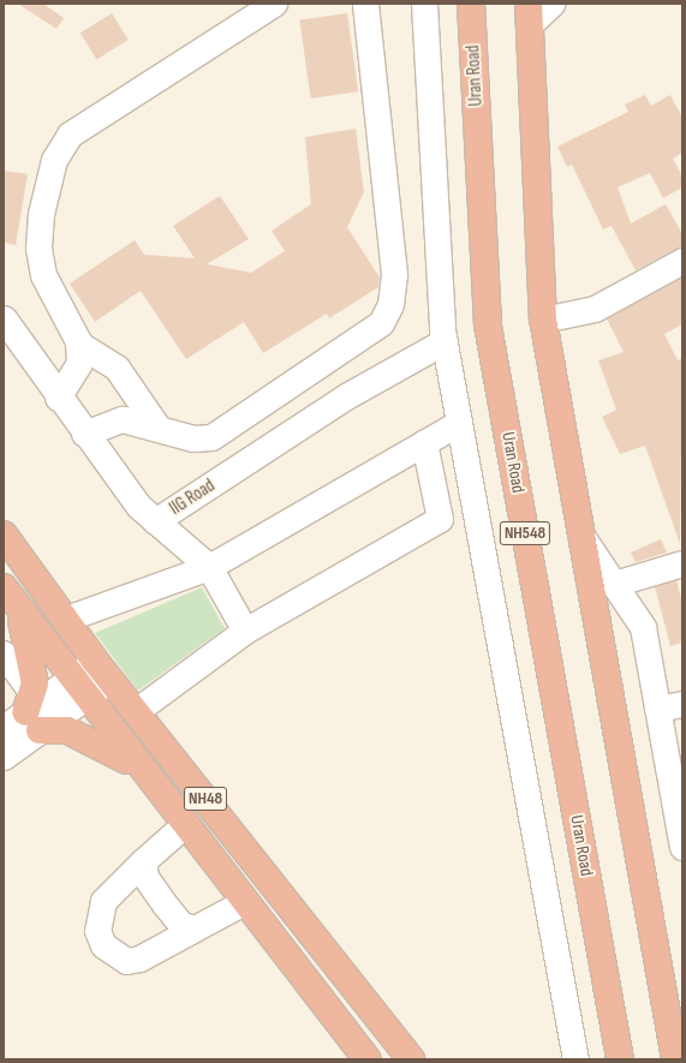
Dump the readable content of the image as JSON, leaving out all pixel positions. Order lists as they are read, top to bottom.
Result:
{
  "streets": {
    "highway": ["Uran Road", "NH548", "NH48"],
    "street": ["IIG Road"]
  }
}
